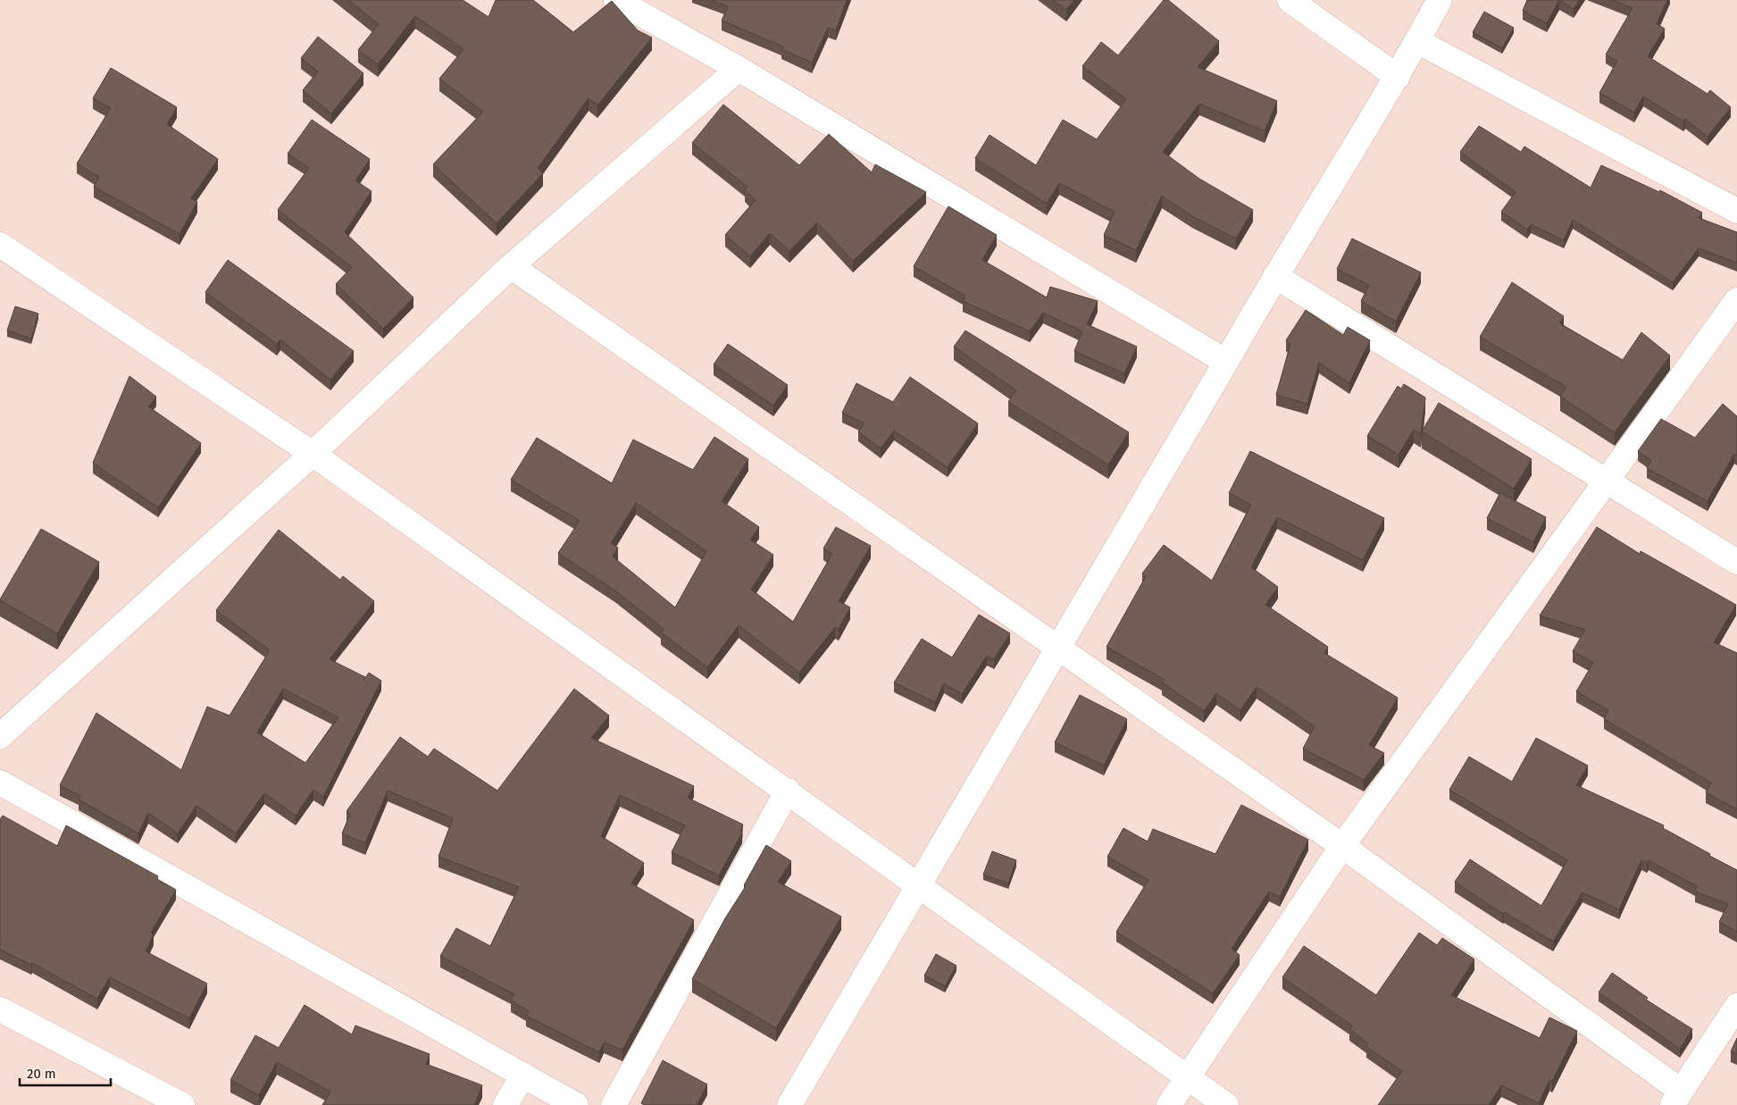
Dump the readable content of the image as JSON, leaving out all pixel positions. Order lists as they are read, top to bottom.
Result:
{
  "scale_bar": "20 m"
}
